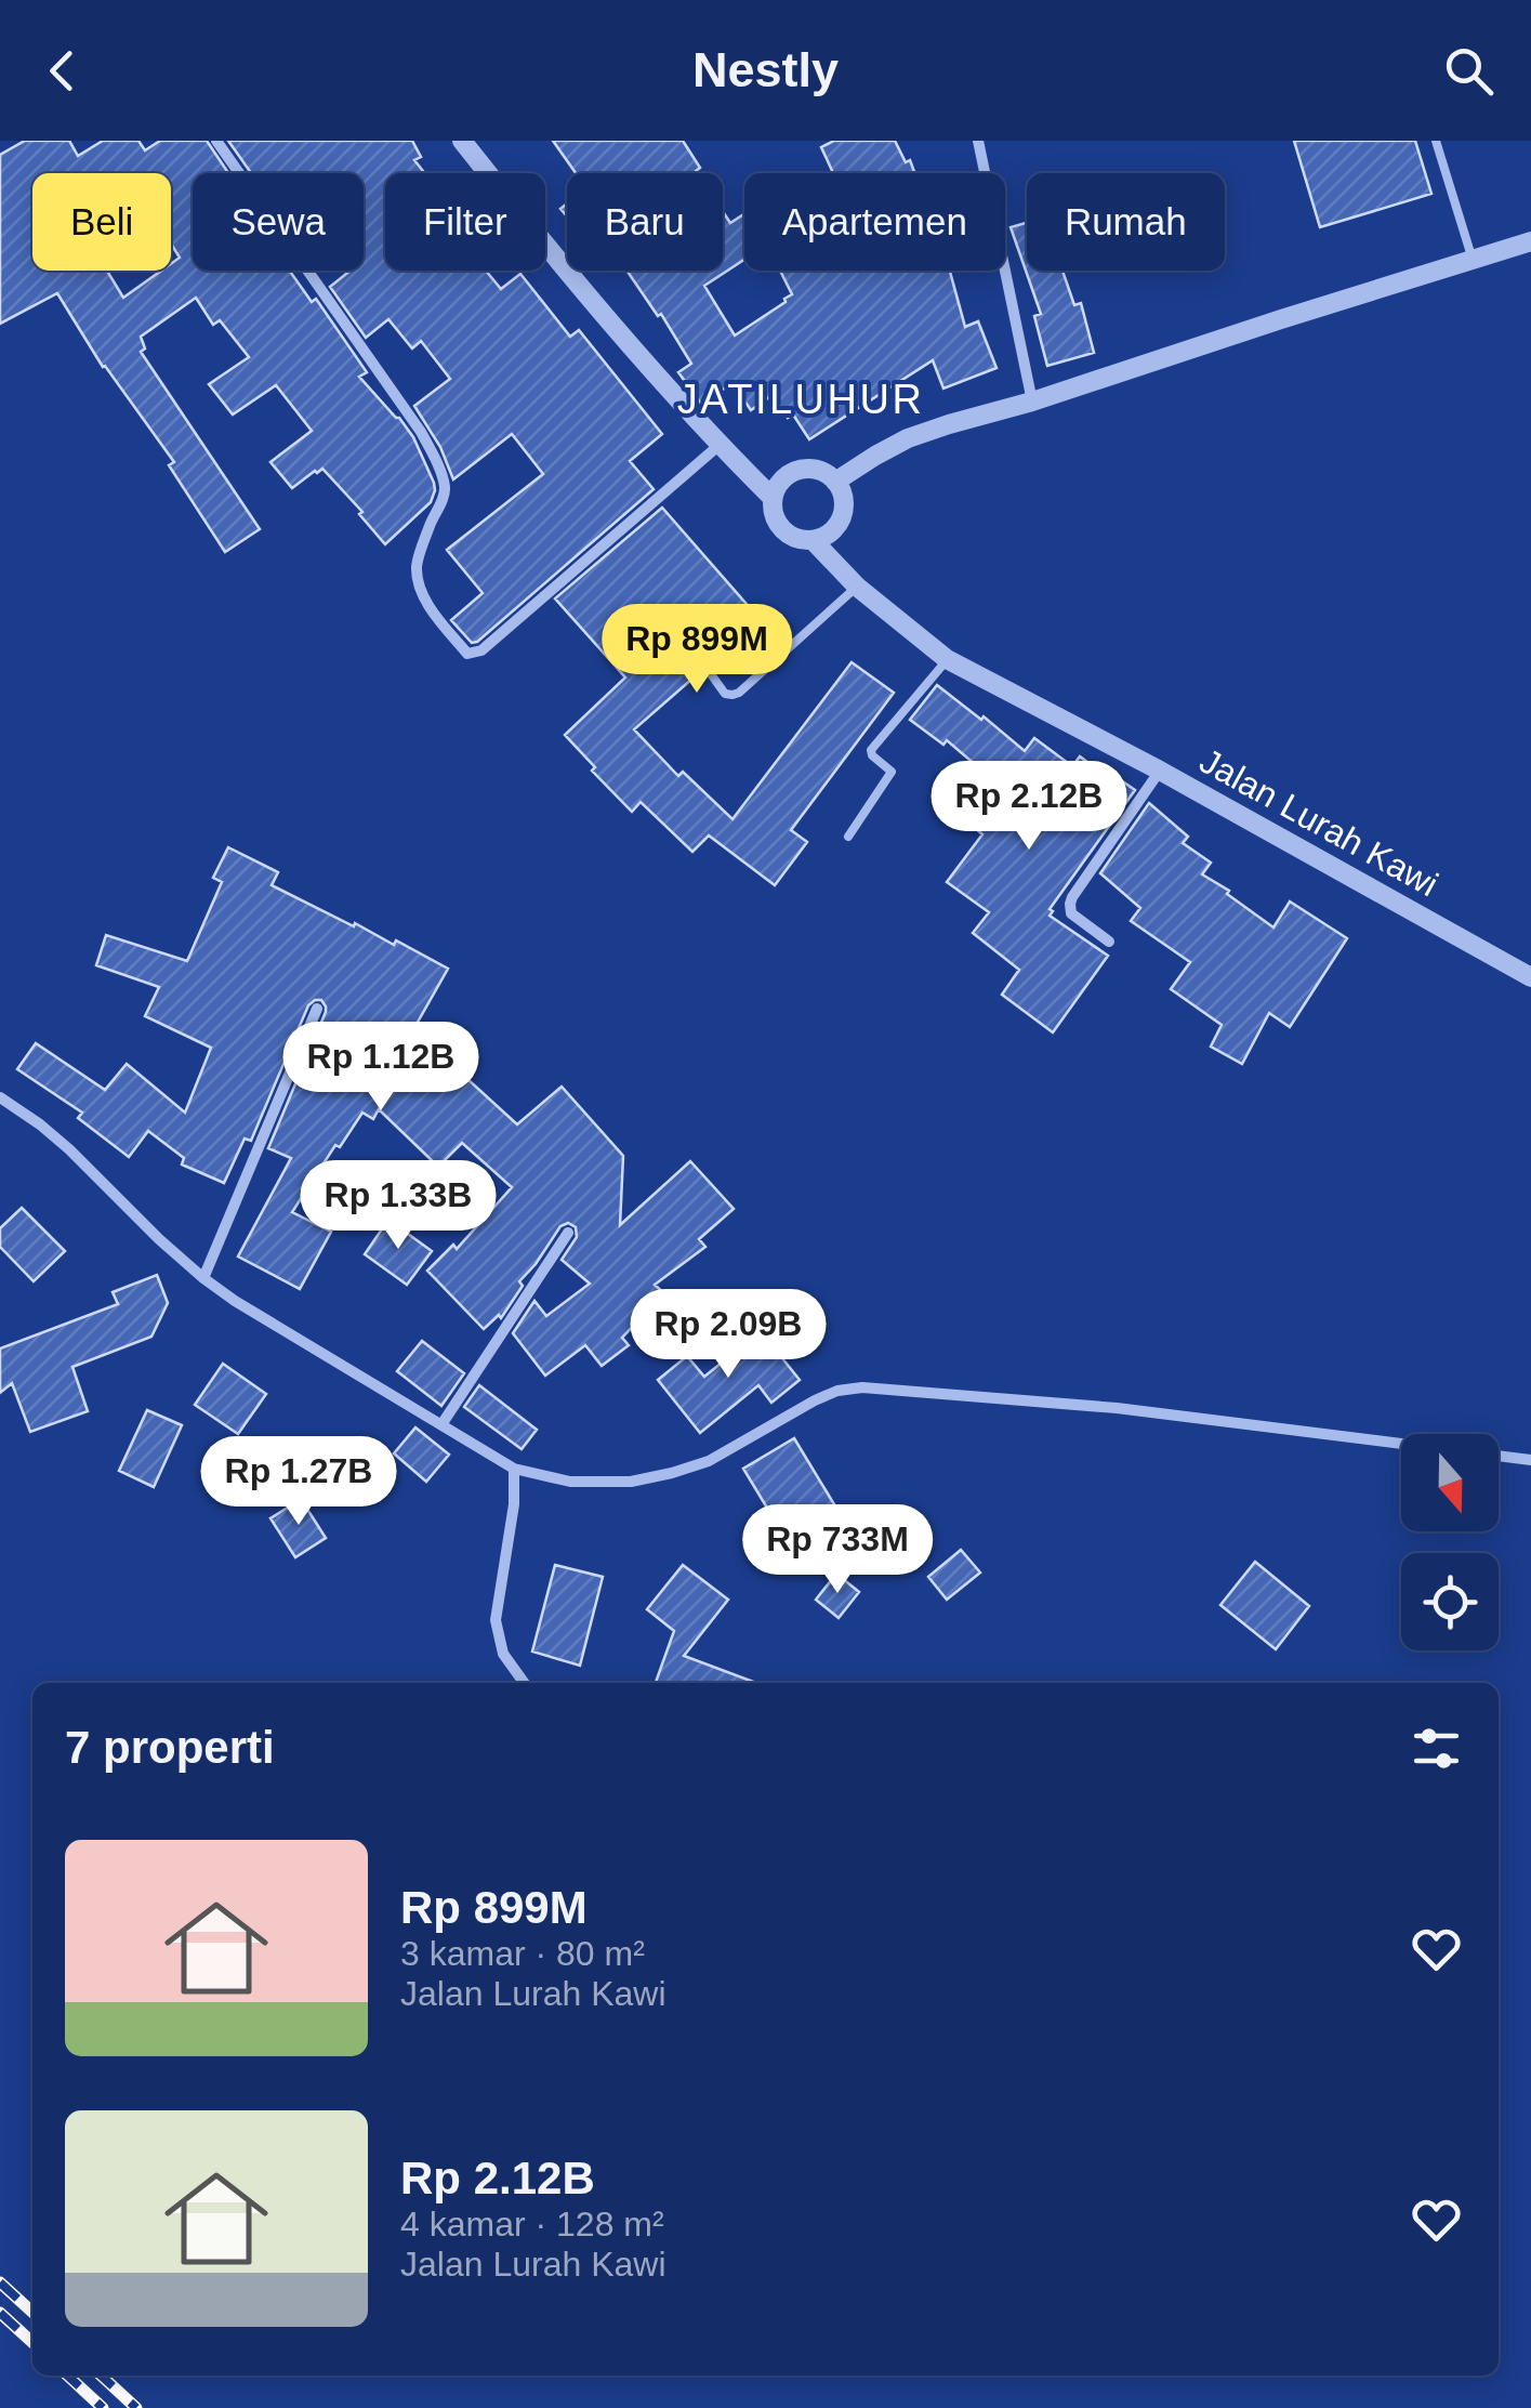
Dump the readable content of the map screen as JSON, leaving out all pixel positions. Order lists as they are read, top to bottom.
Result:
{
  "streets": {
    "street": ["Jalan Lurah Kawi"]
  },
  "districts": ["JATILUHUR"],
  "north": "bottom",
  "page": {
    "header": "Nestly",
    "chip": [
      "Beli",
      "Sewa",
      "Filter",
      "Baru",
      "Apartemen",
      "Rumah"
    ],
    "price": [
      "Rp 899M",
      "Rp 2.12B",
      "Rp 1.12B",
      "Rp 1.33B",
      "Rp 2.09B",
      "Rp 1.27B",
      "Rp 733M"
    ],
    "heading": "7 properti",
    "list": [
      {
        "name": "Rp 899M",
        "note": "3 kamar · 80 m² · Jalan Lurah Kawi"
      },
      {
        "name": "Rp 2.12B",
        "note": "4 kamar · 128 m² · Jalan Lurah Kawi"
      }
    ]
  }
}
